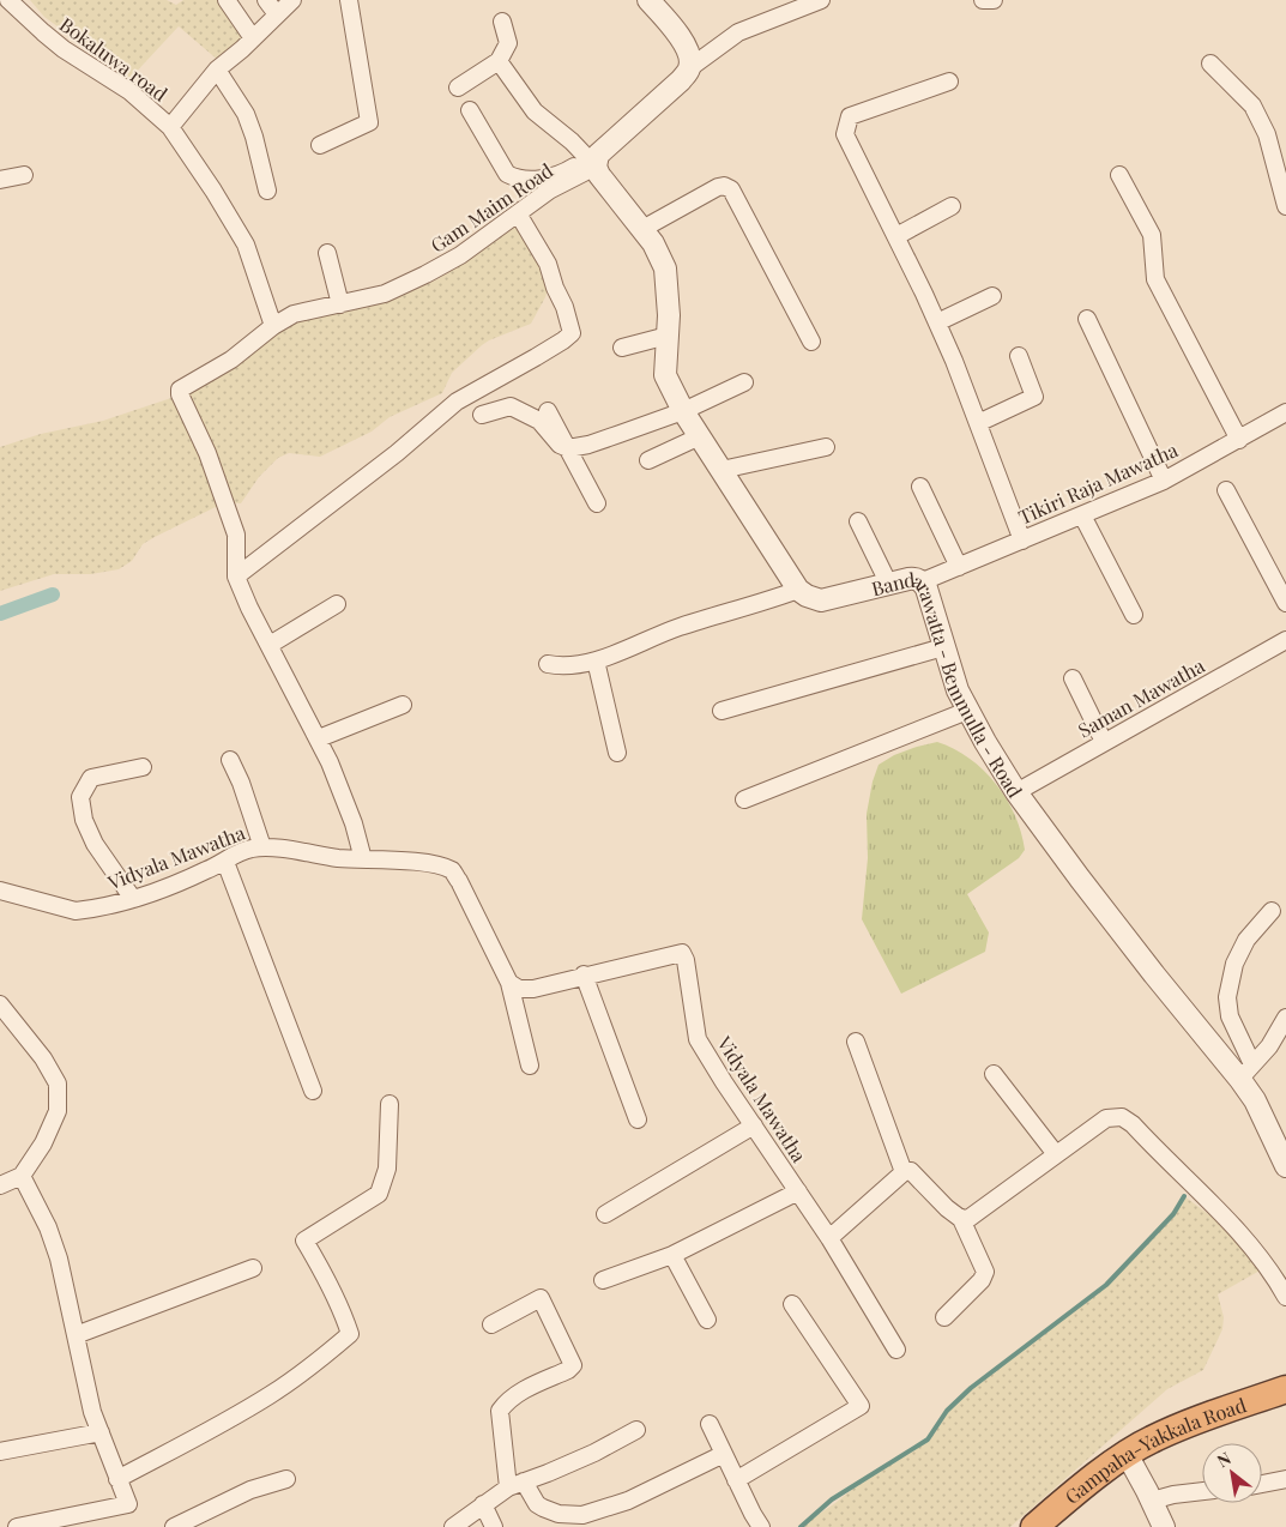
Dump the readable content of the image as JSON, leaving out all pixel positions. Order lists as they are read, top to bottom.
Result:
{
  "streets": {
    "highway": ["Gampaha-Yakkala Road"],
    "street": [
      "Bokaluwa road",
      "Gam Maim Road",
      "Tikiri Raja Mawatha",
      "Bandarawatta - Bemmulla - Road",
      "Saman Mawatha",
      "Vidyala Mawatha"
    ]
  },
  "crossings": [
    ["Tikiri Raja Mawatha", "Bandarawatta - Bemmulla - Road"],
    ["Bandarawatta - Bemmulla - Road", "Saman Mawatha"]
  ],
  "north": "top left"
}
